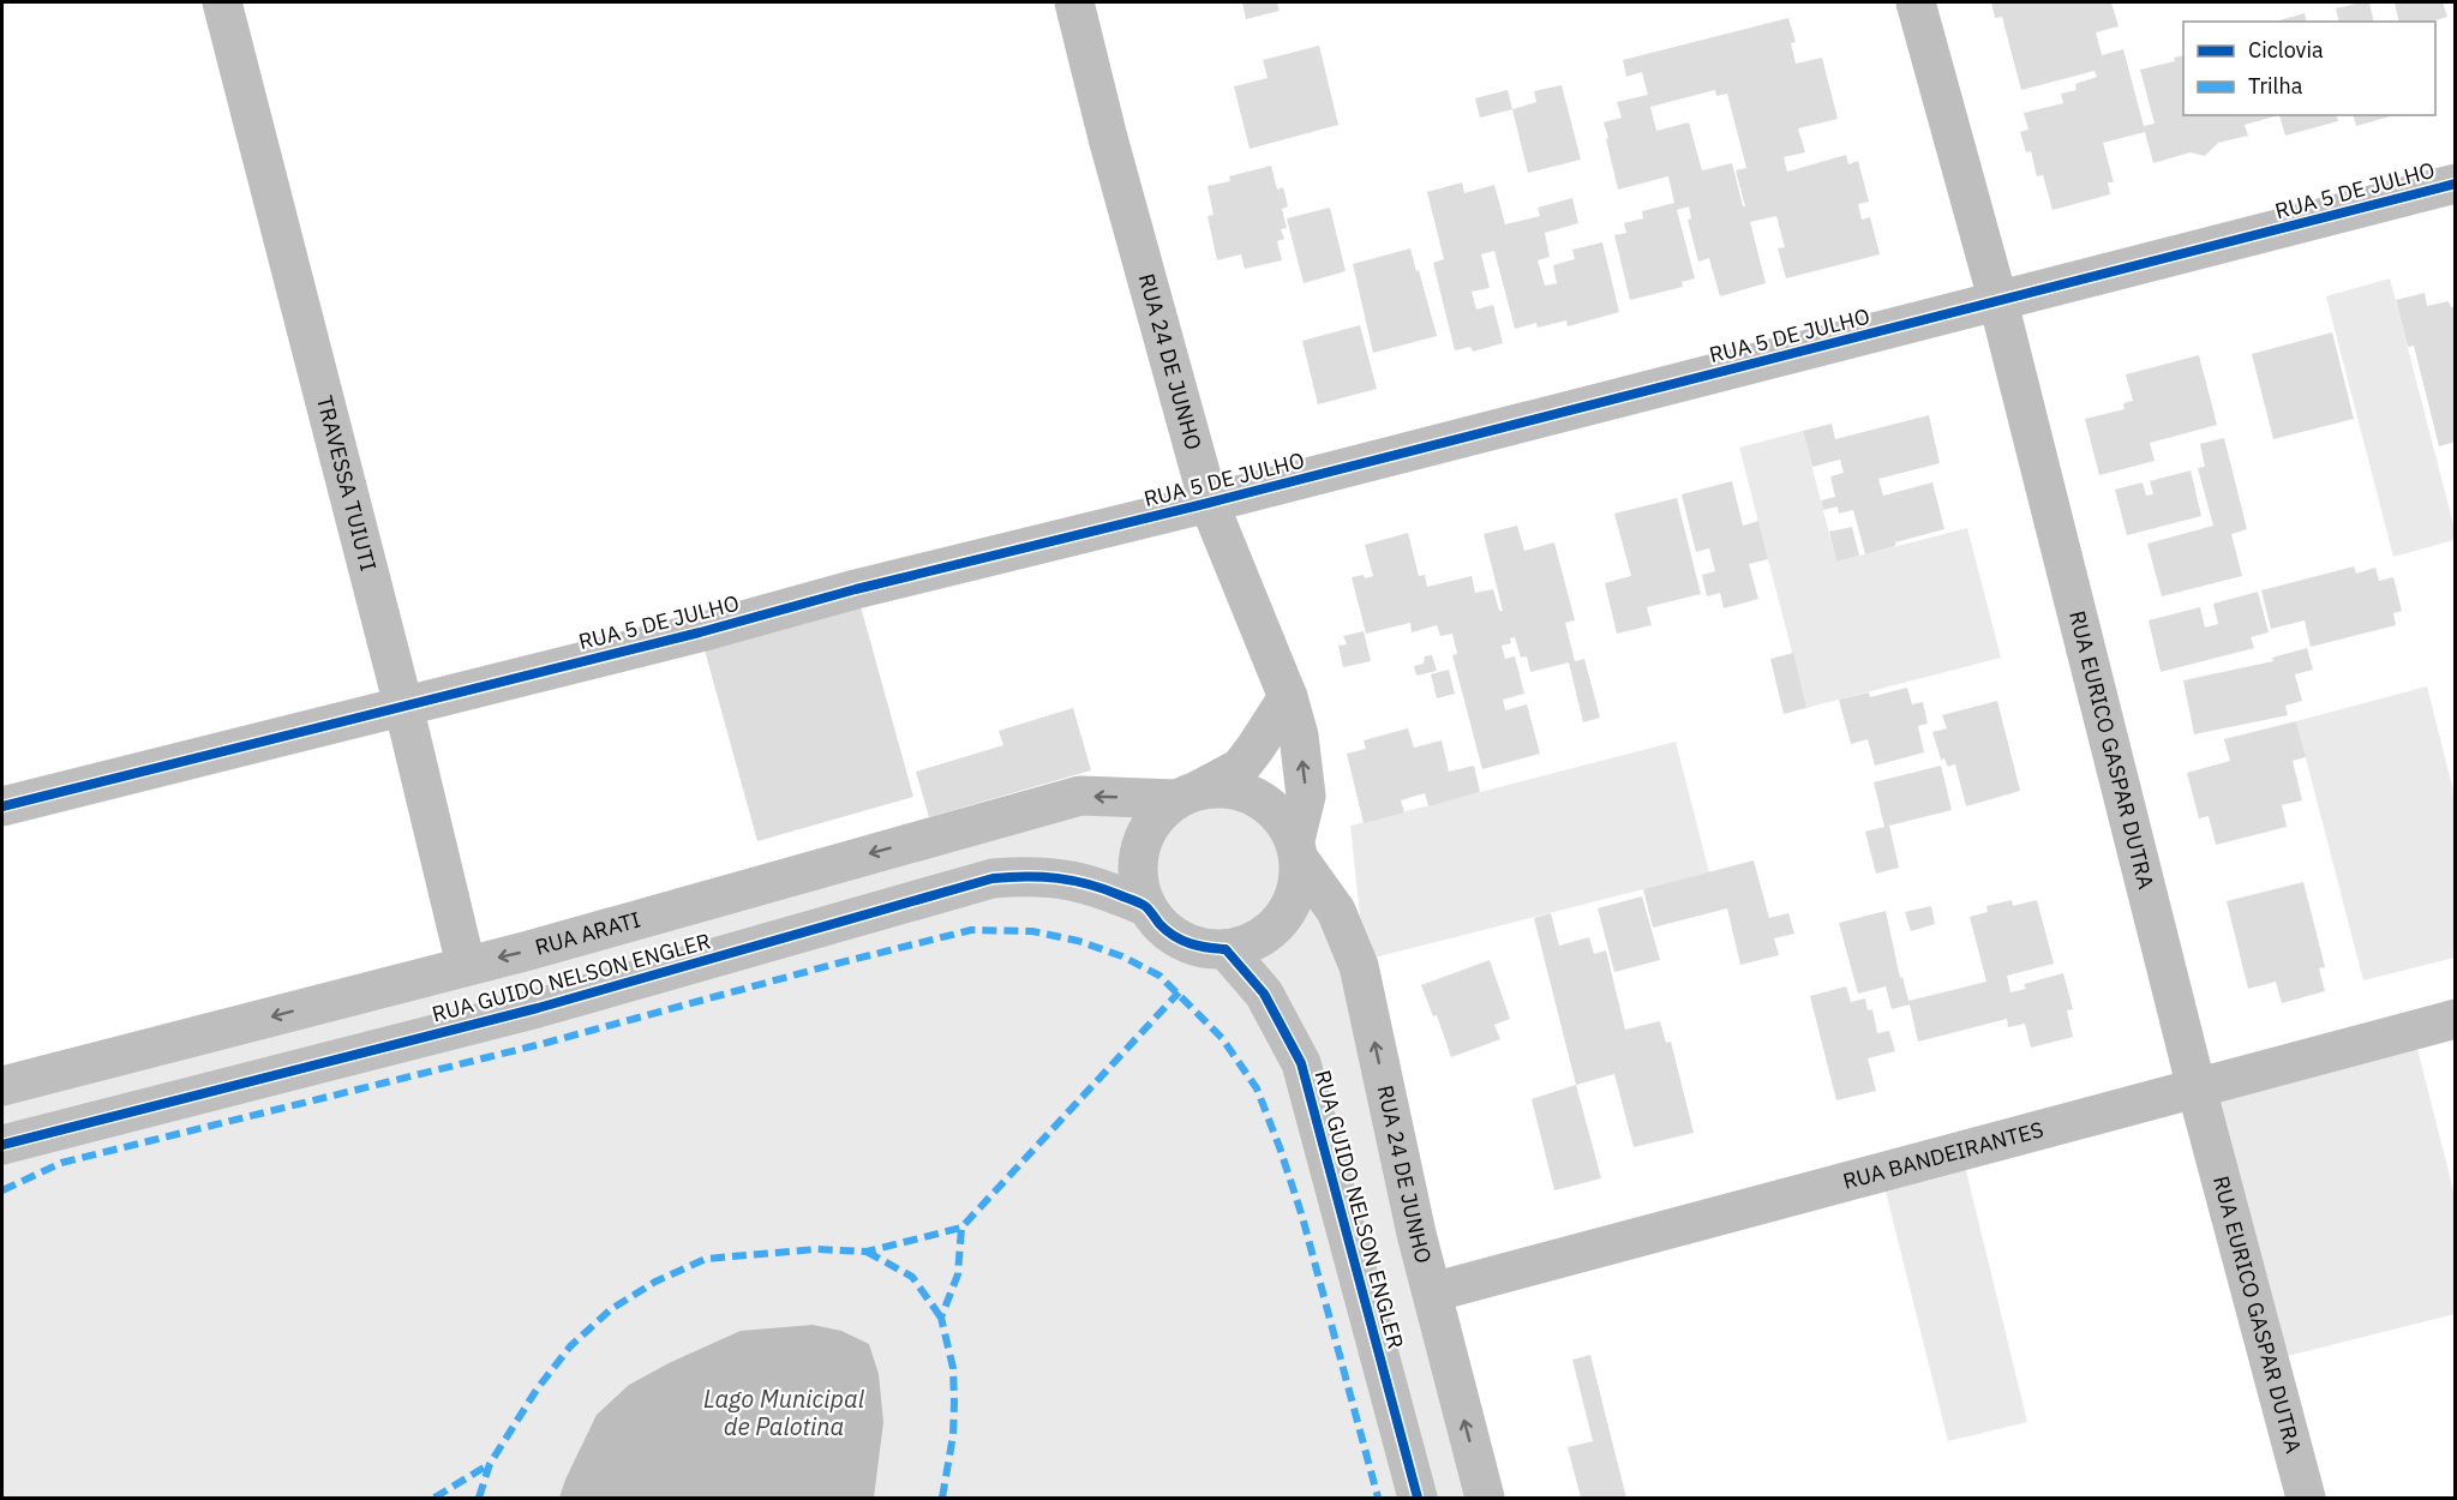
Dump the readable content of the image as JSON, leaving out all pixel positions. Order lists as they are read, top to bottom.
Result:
{
  "streets": {
    "street": [
      "RUA 5 DE JULHO",
      "RUA 24 DE JUNHO",
      "TRAVESSA TUIUTI",
      "RUA EURICO GASPAR DUTRA",
      "RUA ARATI",
      "RUA GUIDO NELSON ENGLER",
      "RUA BANDEIRANTES"
    ]
  },
  "crossings": [
    ["RUA 5 DE JULHO", "RUA 24 DE JUNHO"],
    ["RUA 5 DE JULHO", "TRAVESSA TUIUTI"],
    ["RUA 5 DE JULHO", "RUA EURICO GASPAR DUTRA"],
    ["RUA 24 DE JUNHO", "RUA ARATI"],
    ["RUA 24 DE JUNHO", "RUA GUIDO NELSON ENGLER"],
    ["RUA 24 DE JUNHO", "RUA BANDEIRANTES"],
    ["TRAVESSA TUIUTI", "RUA ARATI"],
    ["RUA EURICO GASPAR DUTRA", "RUA BANDEIRANTES"],
    ["RUA ARATI", "RUA GUIDO NELSON ENGLER"]
  ],
  "one_way": ["RUA 24 DE JUNHO", "RUA ARATI"],
  "water": ["Lago Municipal de Palotina"],
  "legend": ["Ciclovia", "Trilha"]
}
